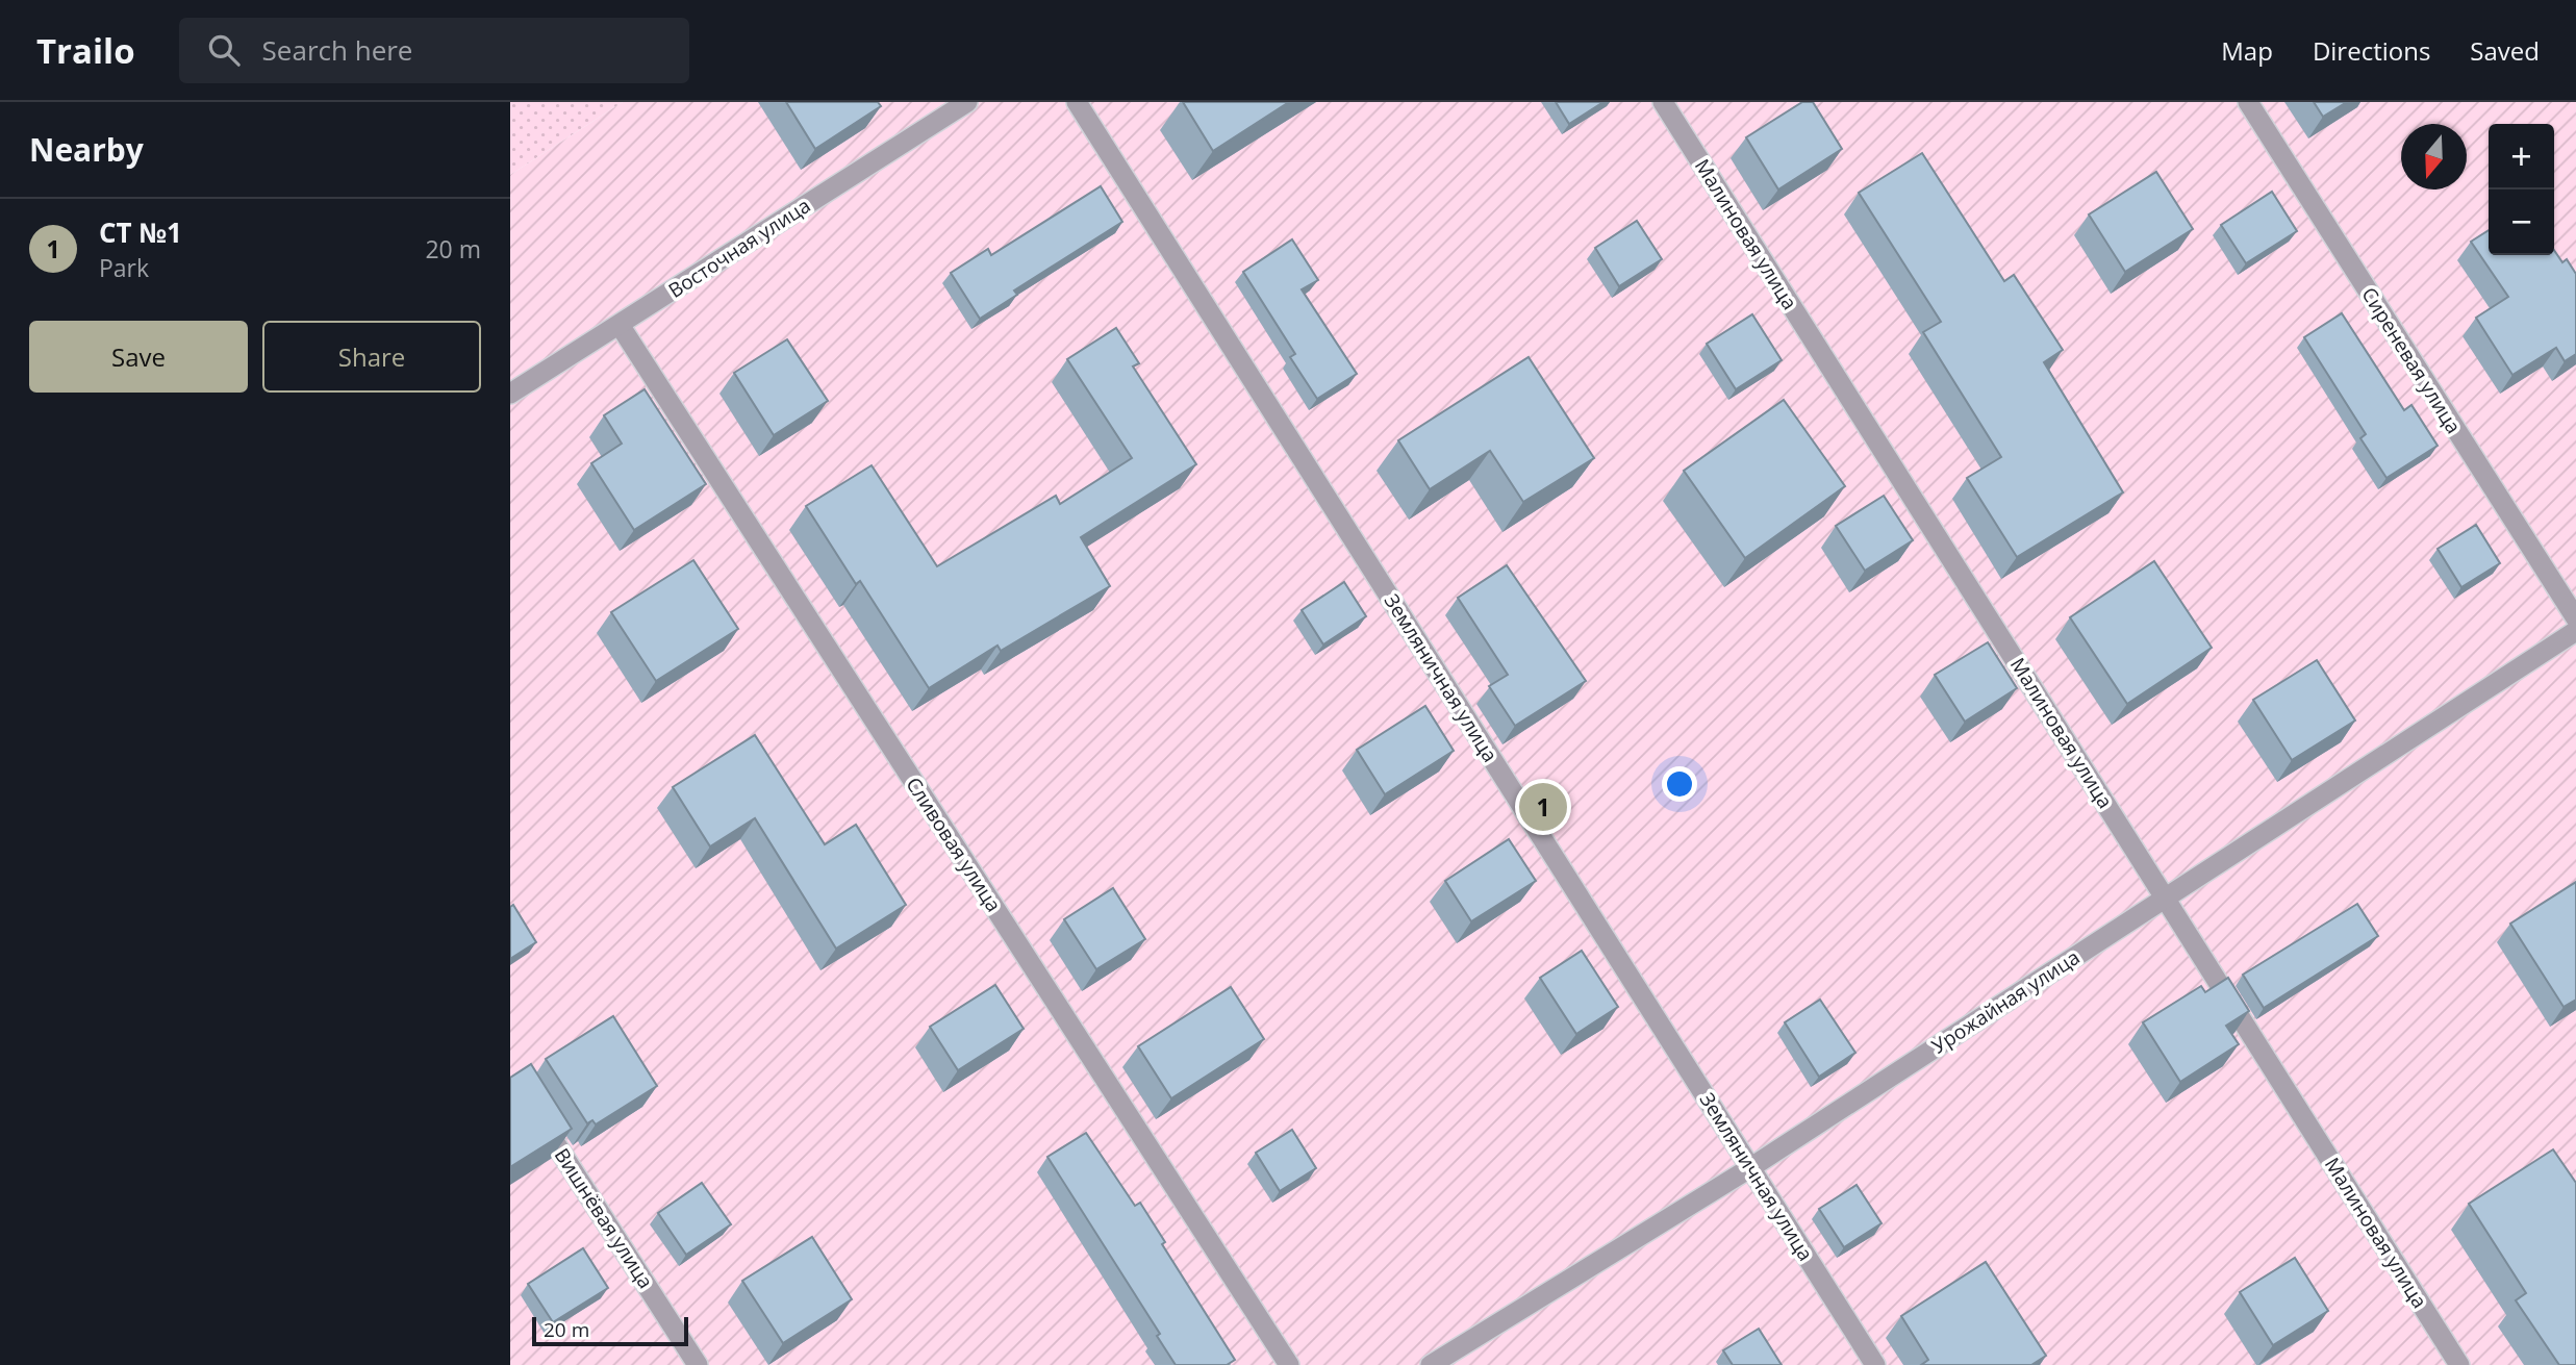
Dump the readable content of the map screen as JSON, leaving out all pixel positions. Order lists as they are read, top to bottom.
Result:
{
  "streets": {
    "street": [
      "Малиновая улица",
      "Восточная улица",
      "Сиреневая улица",
      "Земляничная улица",
      "Сливовая улица",
      "Урожайная улица",
      "Вишнёвая улица"
    ]
  },
  "crossings": [
    ["Малиновая улица", "Урожайная улица"],
    ["Восточная улица", "Сливовая улица"],
    ["Земляничная улица", "Урожайная улица"]
  ],
  "scale_bar": "20 m",
  "north": "bottom",
  "page": {
    "header": "Trailo",
    "search": "Search here",
    "nav": ["Map", "Directions", "Saved"],
    "heading": "Nearby",
    "map_buttons": ["+", "−"],
    "list": [
      {
        "mark": "1",
        "name": "СТ №1",
        "note": "Park",
        "value": "20 m"
      }
    ],
    "buttons": ["Save", "Share"],
    "pins": "1",
    "scale": "20 m"
  }
}
